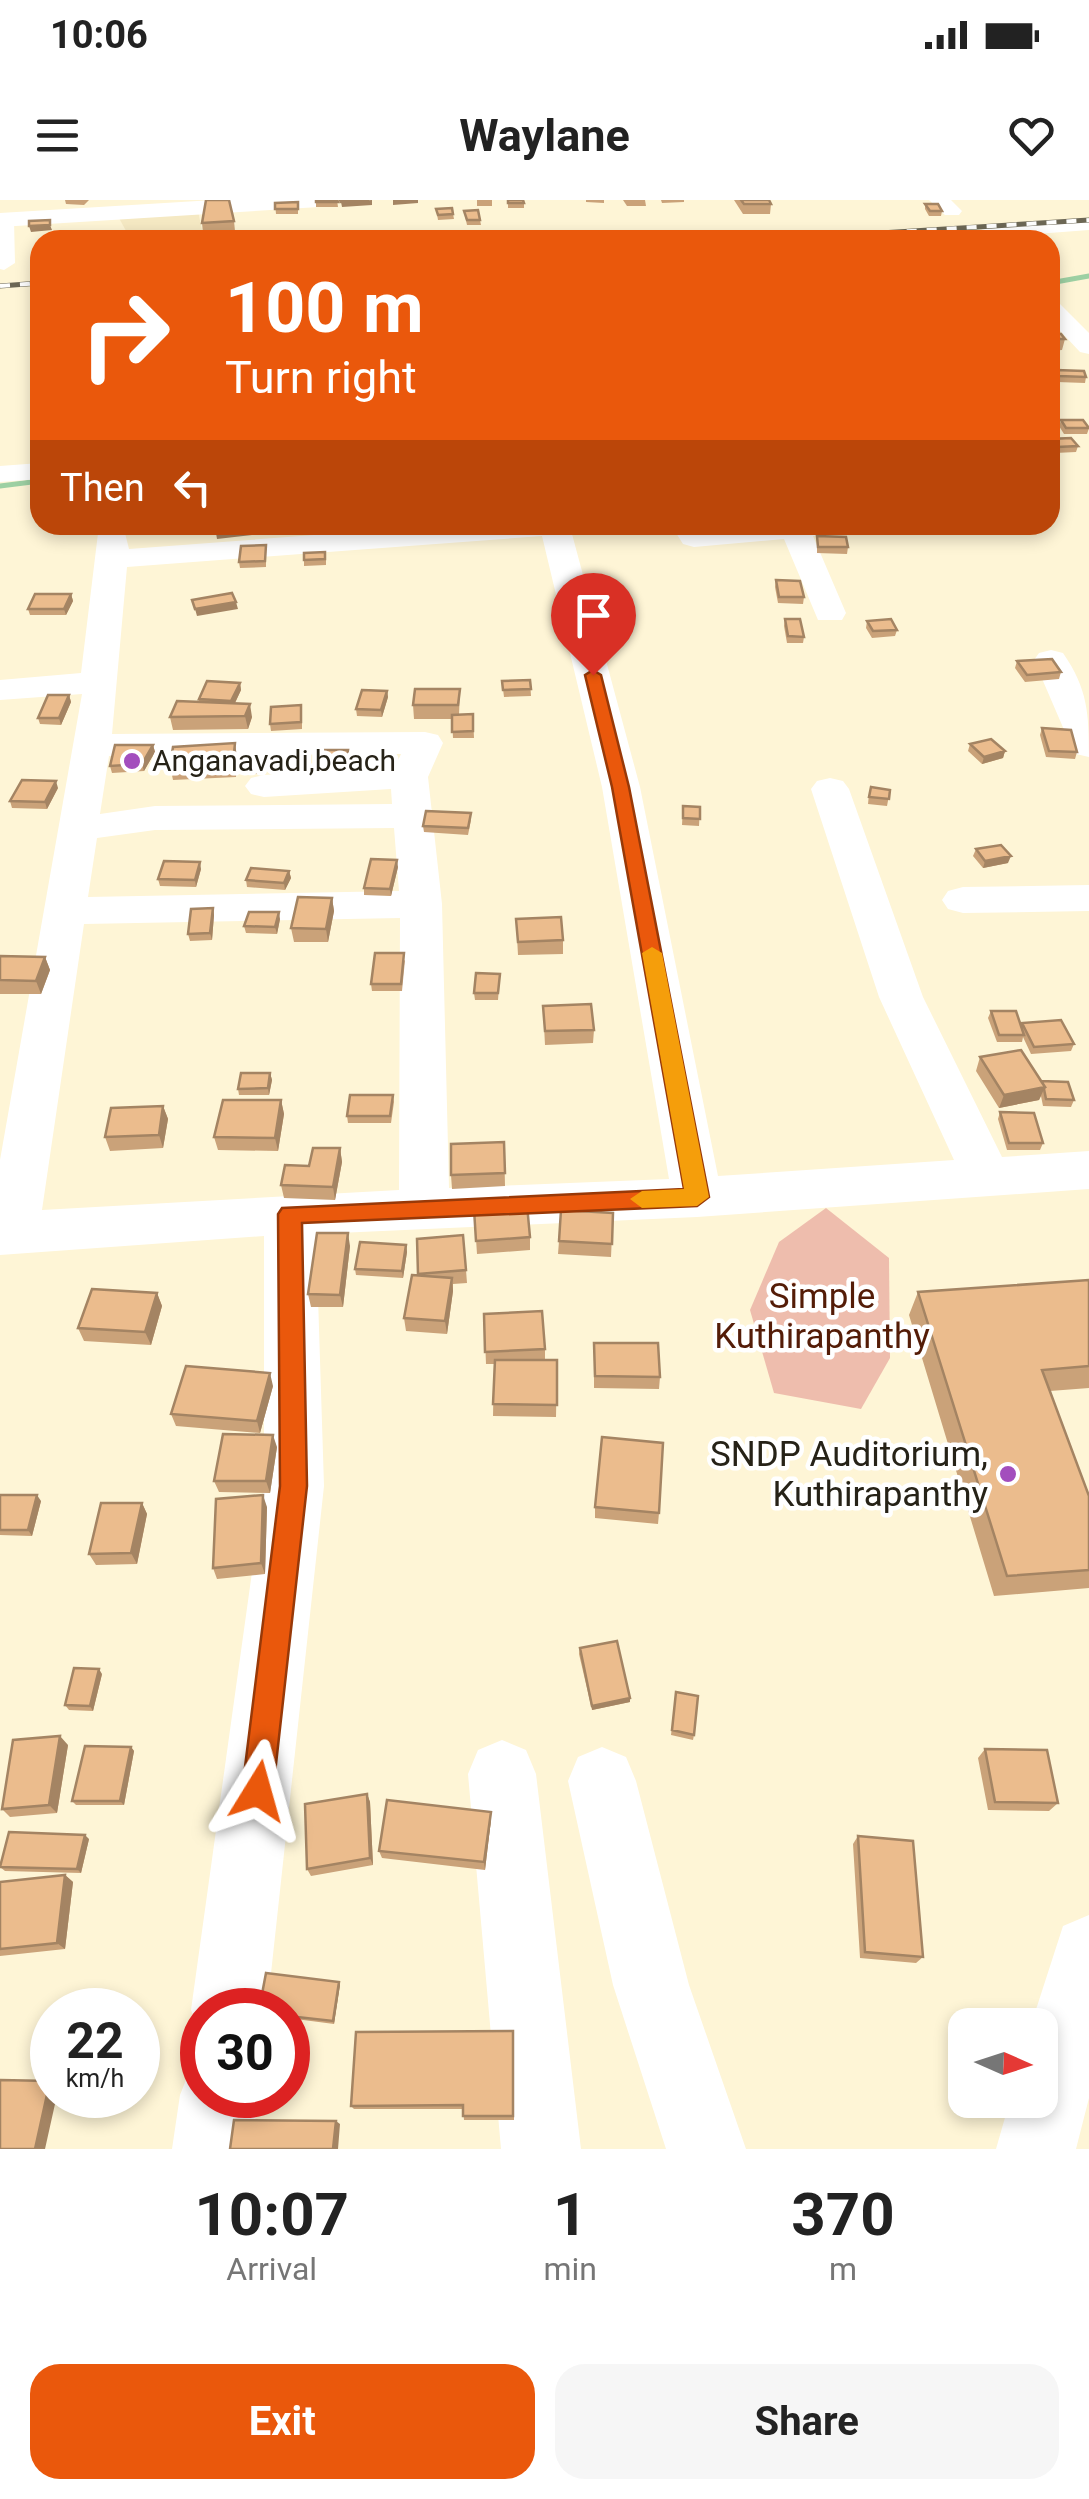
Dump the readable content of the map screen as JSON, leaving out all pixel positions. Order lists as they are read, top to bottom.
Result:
{
  "parks": ["Simple Kuthirapanthy"],
  "places": ["Anganavadi,beach", "SNDP Auditorium, Kuthirapanthy"],
  "north": "right",
  "page": {
    "status": "10:06",
    "header": "Waylane",
    "turn": ["100 m", "Turn right"],
    "then": "Then",
    "speed": "22 km/h",
    "limit": "30",
    "eta": [
      "10:07",
      "Arrival",
      "1",
      "min",
      "370",
      "m"
    ],
    "buttons": ["Exit", "Share"]
  }
}
